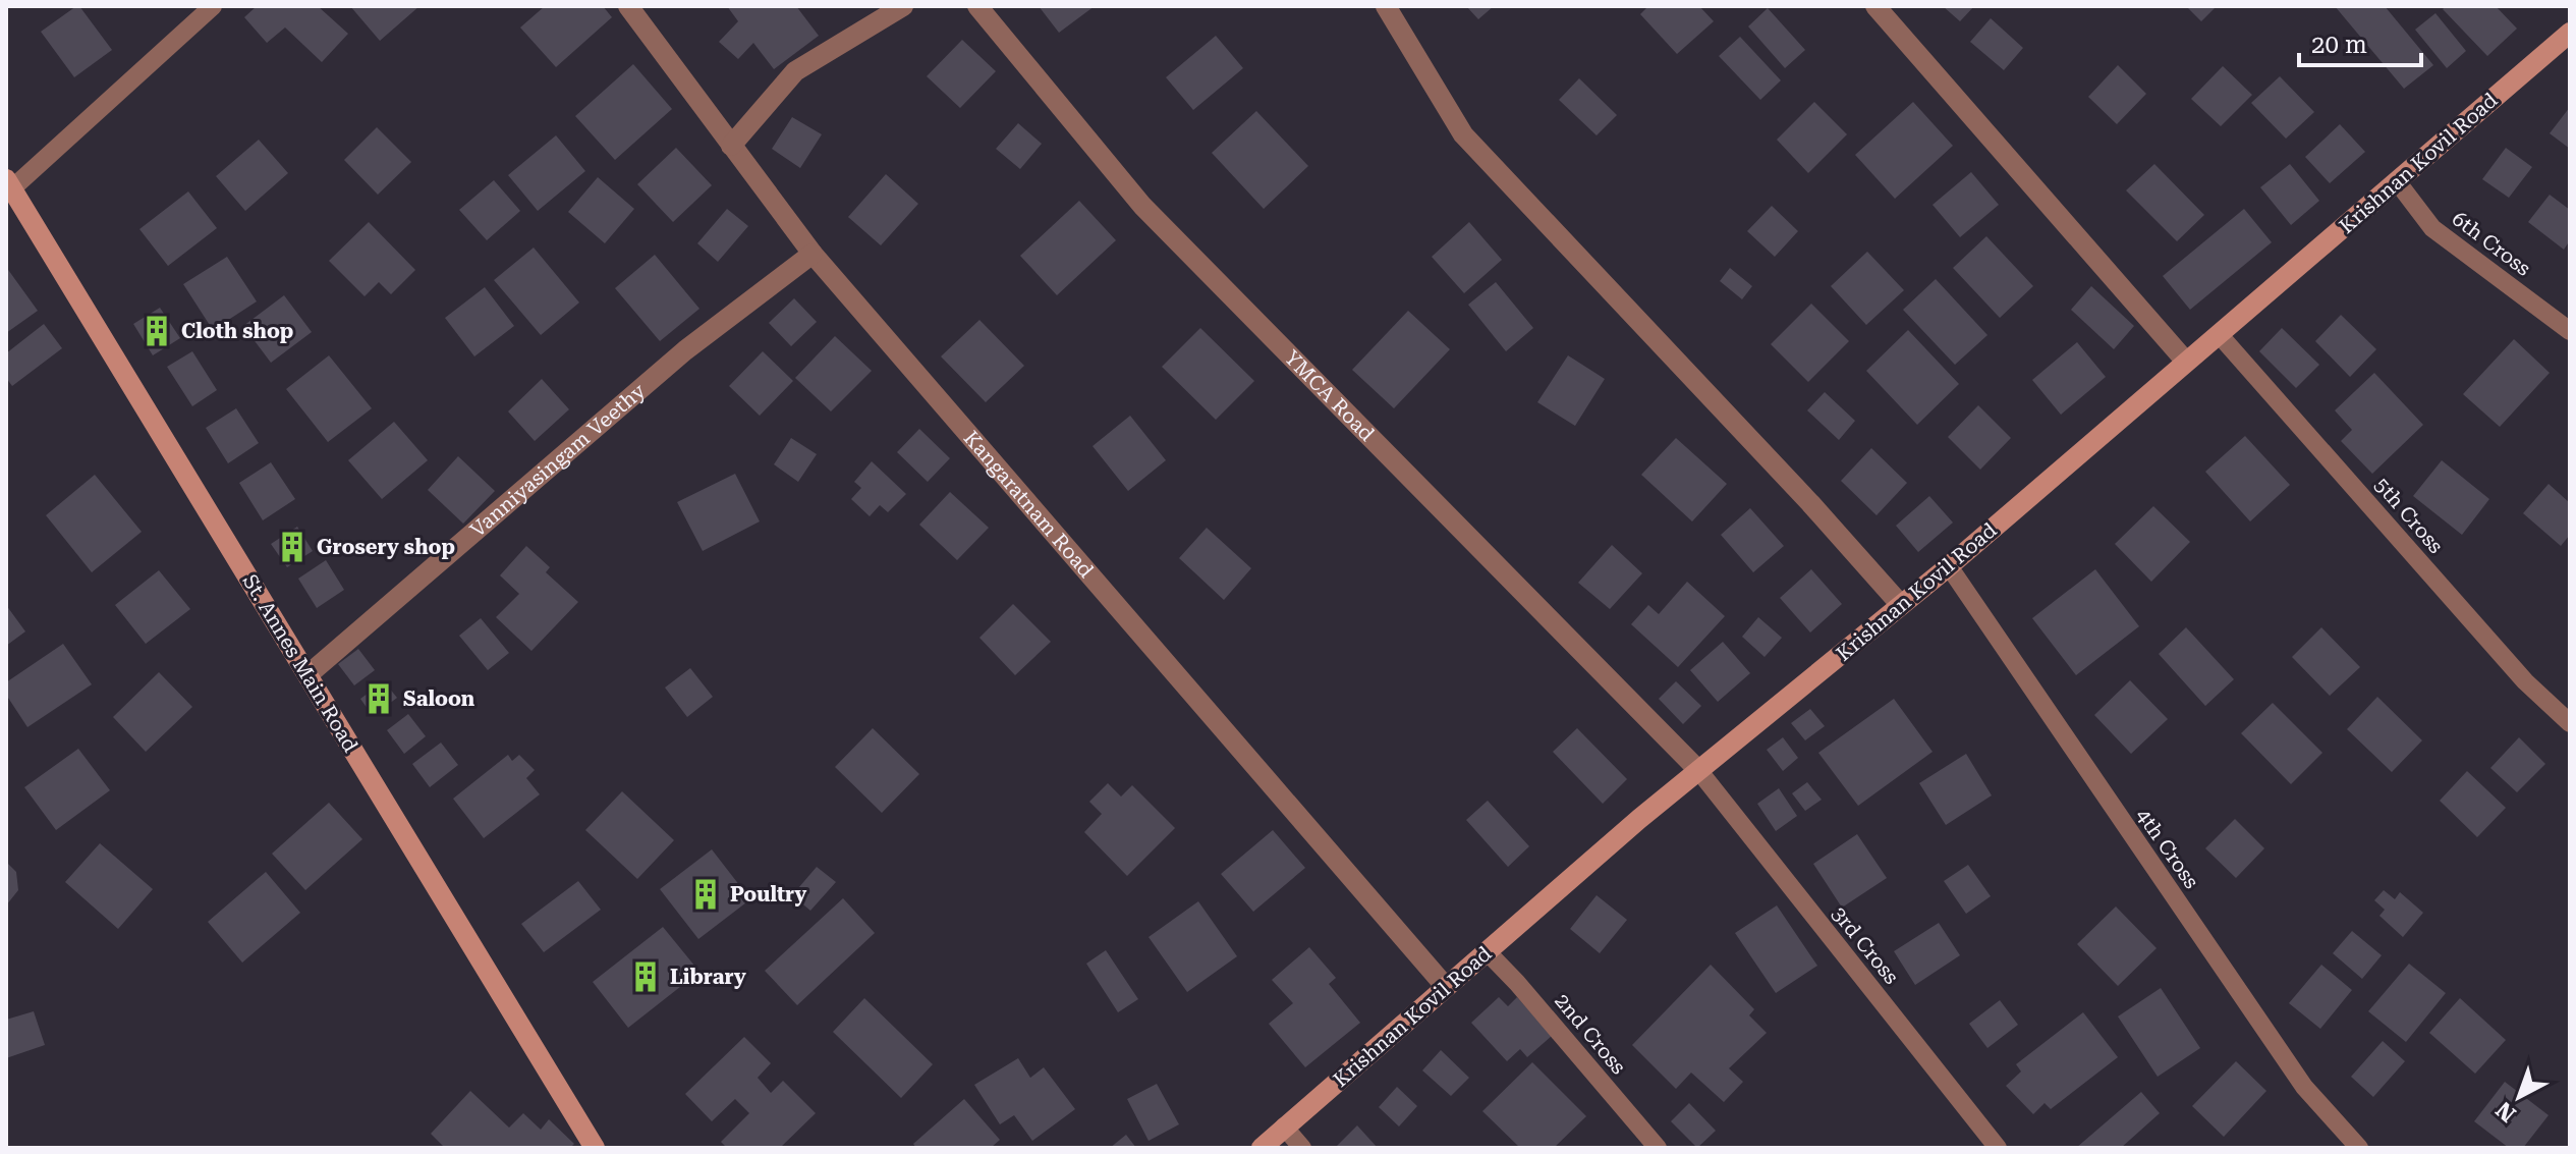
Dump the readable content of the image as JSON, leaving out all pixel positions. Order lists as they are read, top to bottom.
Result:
{
  "streets": {
    "street": [
      "Krishnan Kovil Road",
      "YMCA Road",
      "Vanniyasingam Veethy",
      "Kangaratnam Road",
      "St. Annes Main Road"
    ],
    "lane": [
      "6th Cross",
      "5th Cross",
      "4th Cross",
      "3rd Cross",
      "2nd Cross"
    ]
  },
  "crossings": [
    ["Krishnan Kovil Road", "6th Cross"],
    ["Krishnan Kovil Road", "YMCA Road"],
    ["Krishnan Kovil Road", "Kangaratnam Road"],
    ["Krishnan Kovil Road", "5th Cross"],
    ["Krishnan Kovil Road", "4th Cross"],
    ["Krishnan Kovil Road", "3rd Cross"],
    ["Krishnan Kovil Road", "2nd Cross"],
    ["YMCA Road", "3rd Cross"],
    ["Vanniyasingam Veethy", "Kangaratnam Road"],
    ["Vanniyasingam Veethy", "St. Annes Main Road"]
  ],
  "places": {
    "building": [
      "Cloth shop",
      "Grosery shop",
      "Saloon",
      "Poultry",
      "Library"
    ]
  },
  "scale_bar": "20 m",
  "north": "bottom left"
}
